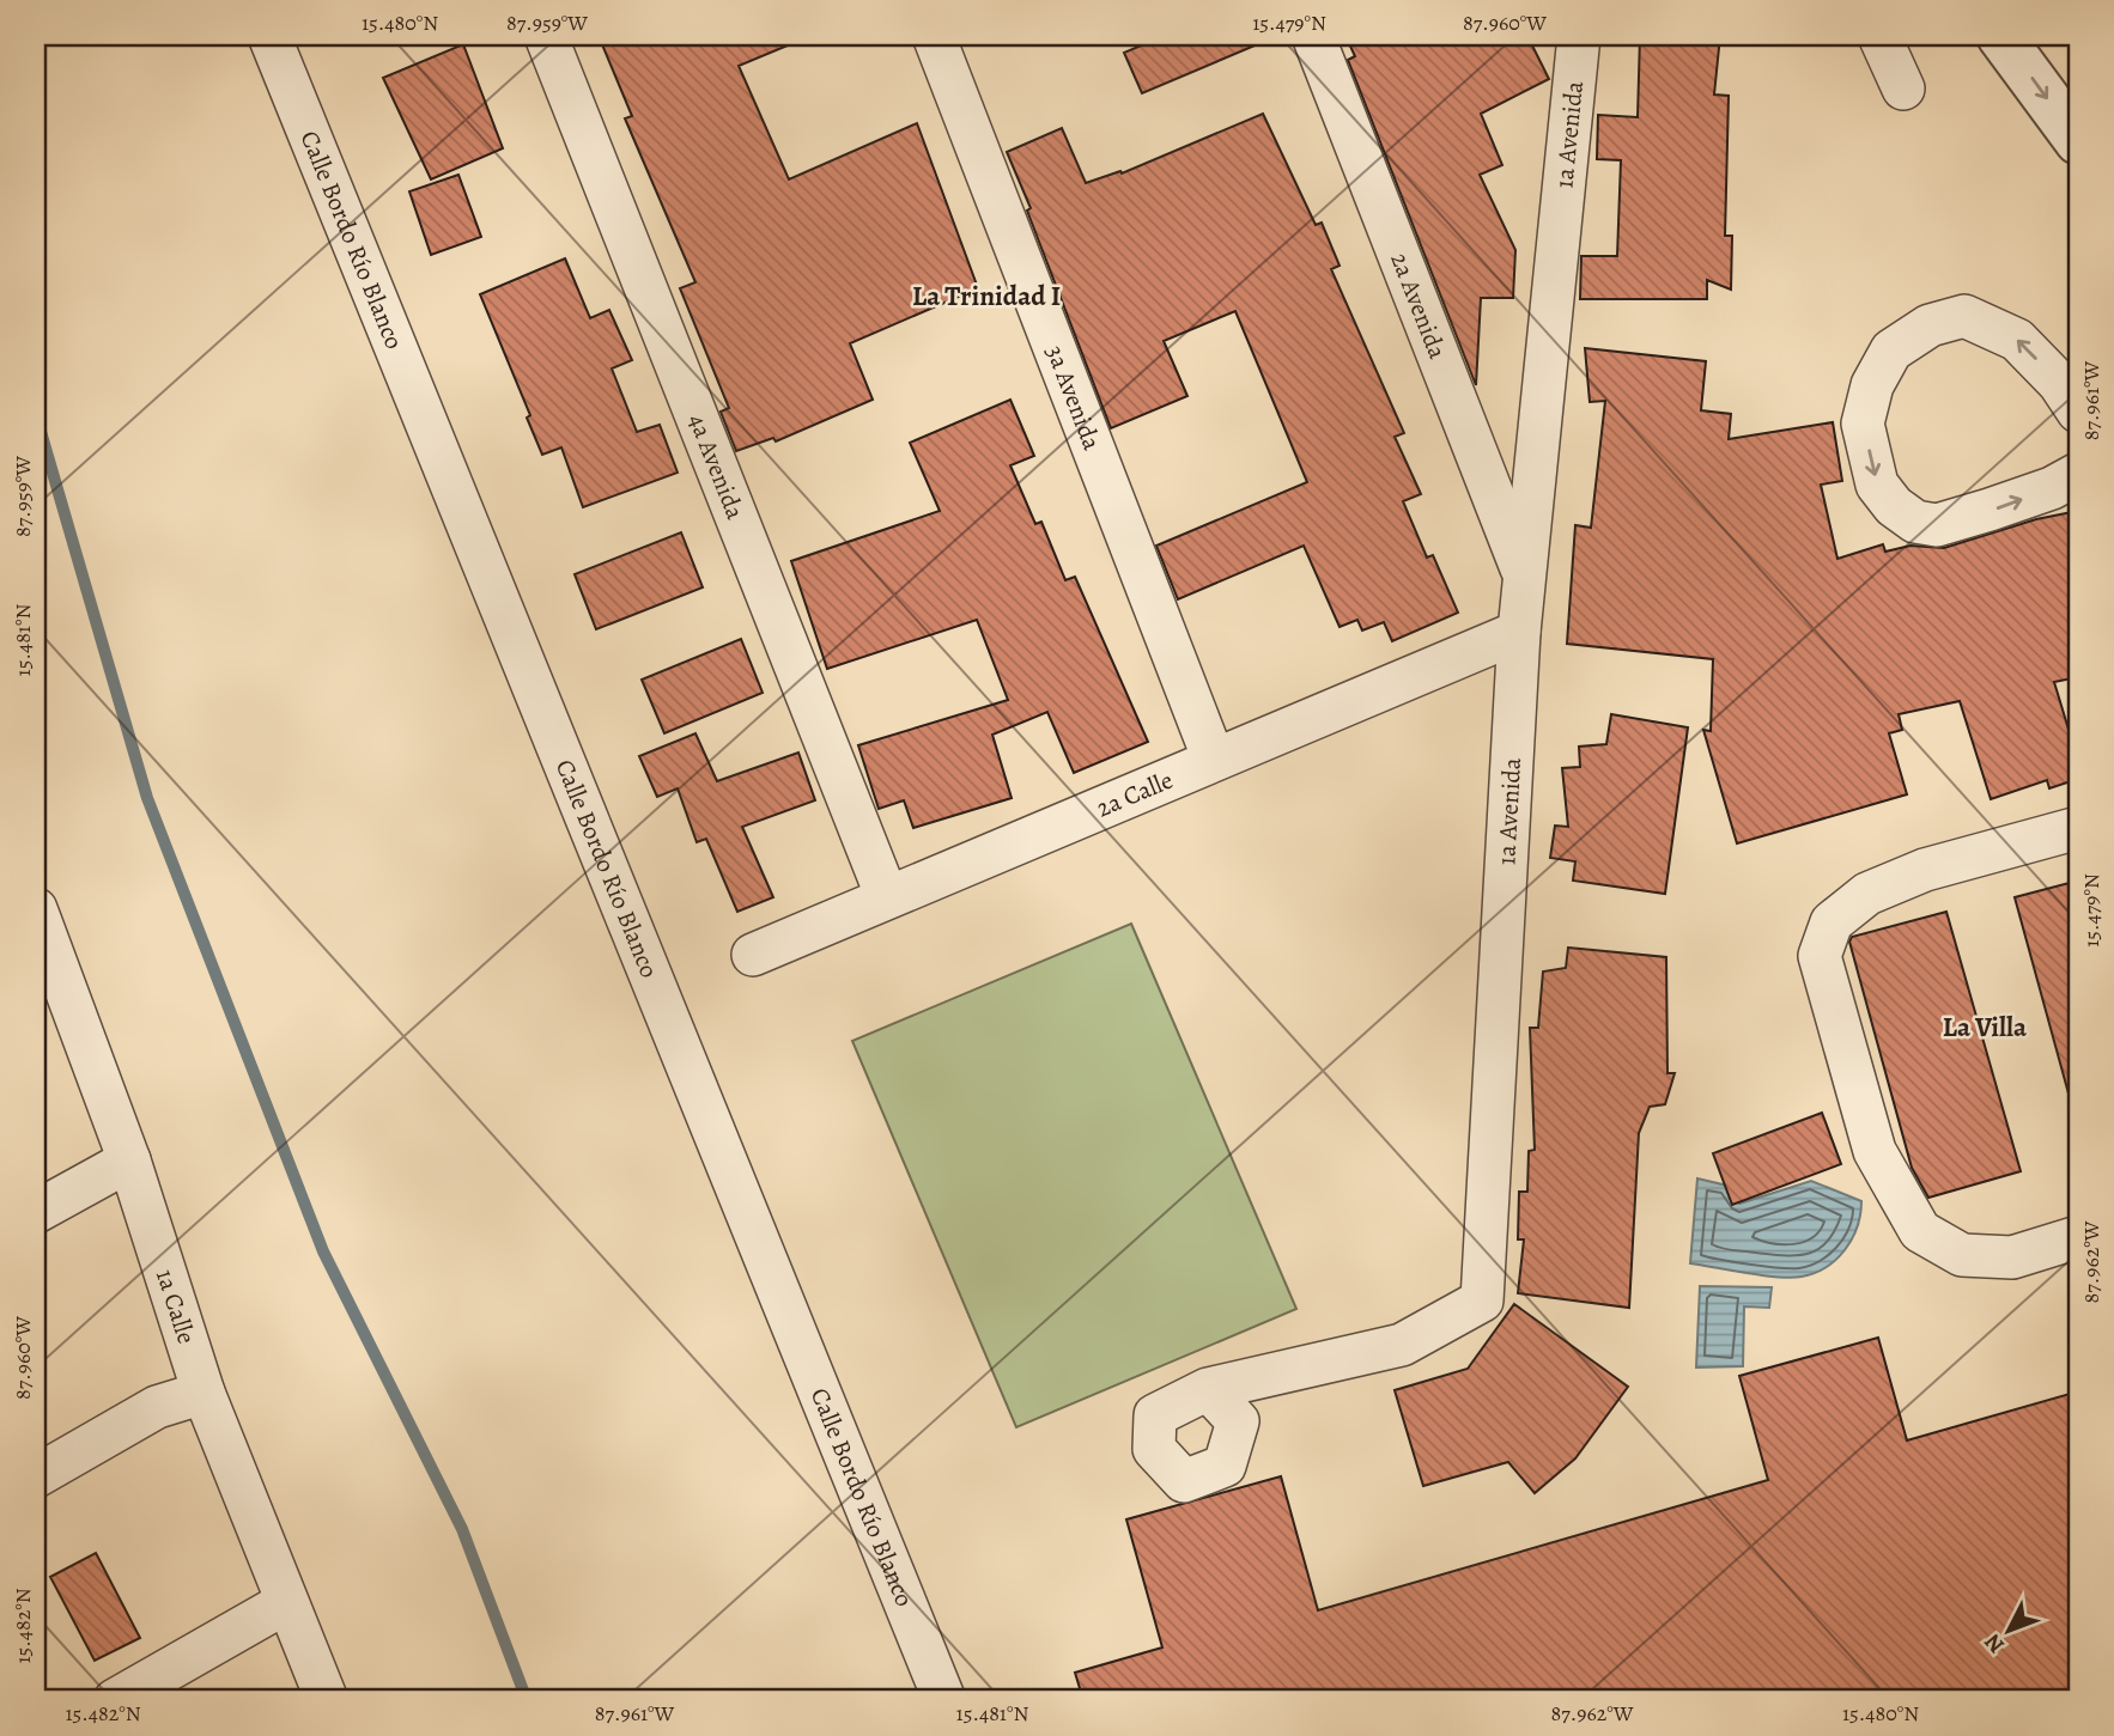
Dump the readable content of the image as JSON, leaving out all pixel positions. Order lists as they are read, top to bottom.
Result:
{
  "streets": {
    "street": [
      "1a Avenida",
      "Calle Bordo Río Blanco",
      "2a Avenida",
      "3a Avenida",
      "4a Avenida",
      "2a Calle",
      "1a Calle"
    ]
  },
  "crossings": [
    ["1a Avenida", "2a Avenida"],
    ["1a Avenida", "2a Calle"],
    ["3a Avenida", "2a Calle"],
    ["4a Avenida", "2a Calle"]
  ],
  "districts": ["La Trinidad I", "La Villa"],
  "north": "bottom left",
  "coordinates": [
    "15.480°N",
    "87.959°W",
    "15.479°N",
    "87.960°W",
    "87.961°W",
    "15.481°N",
    "87.962°W",
    "15.482°N"
  ]
}
